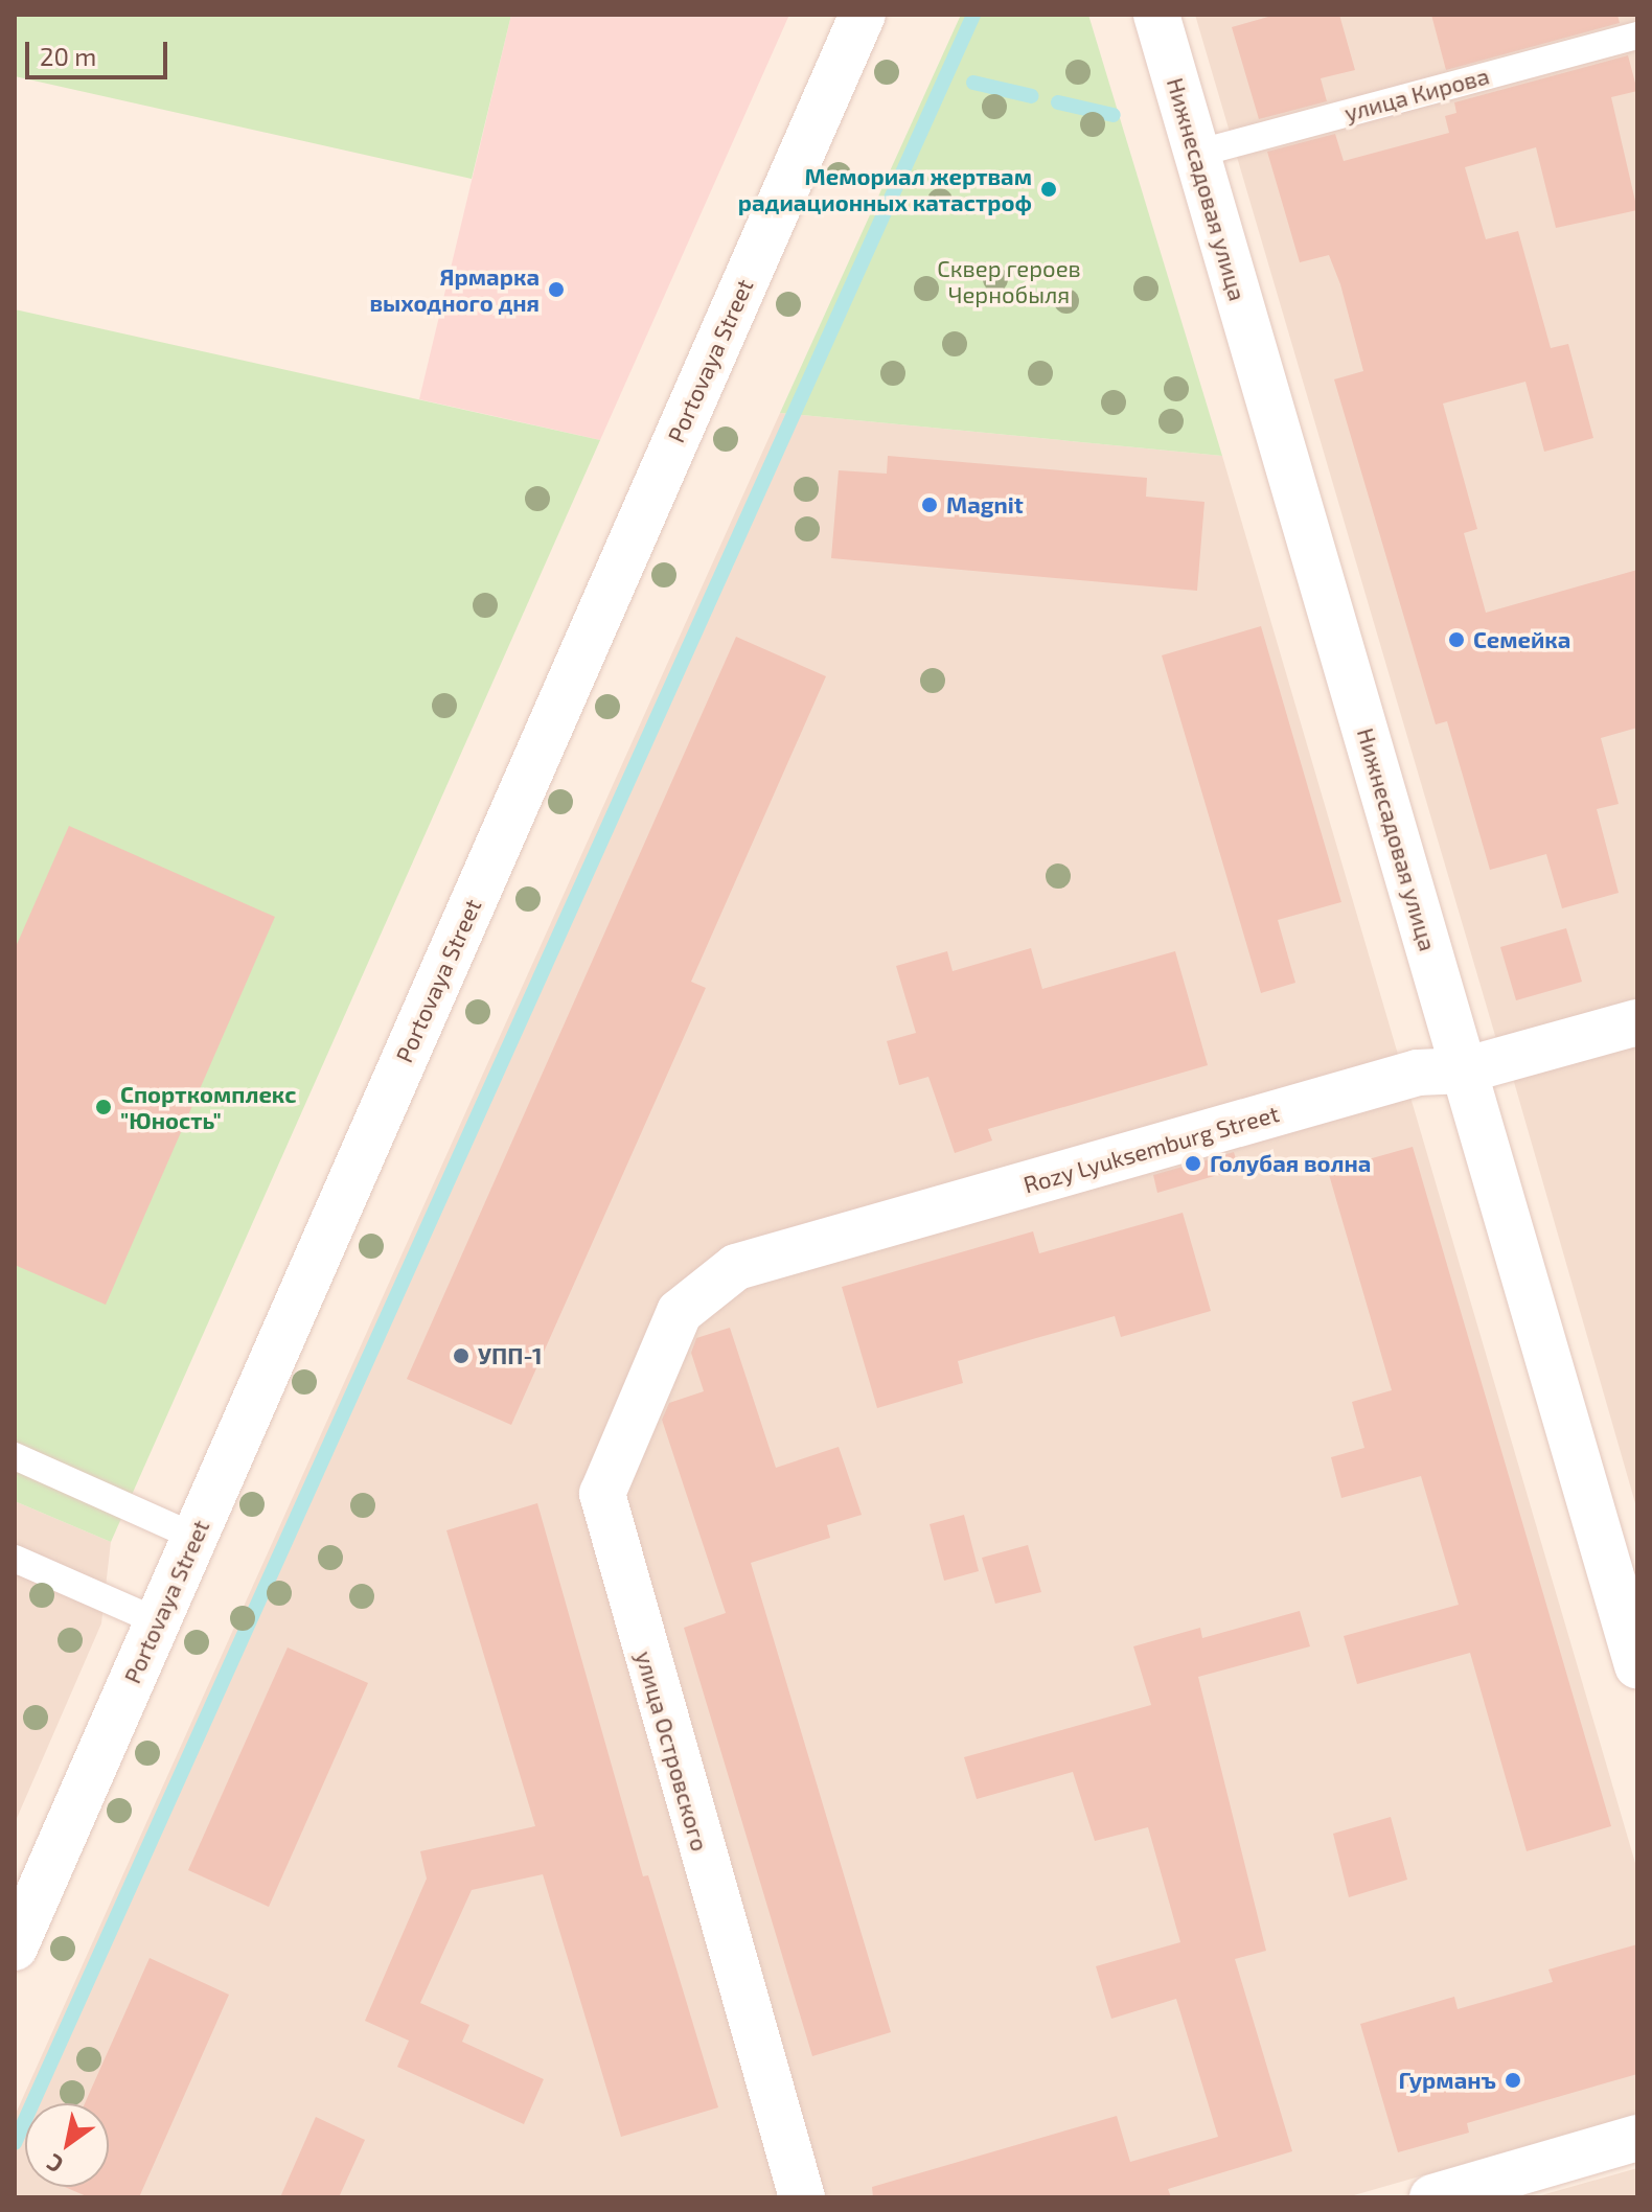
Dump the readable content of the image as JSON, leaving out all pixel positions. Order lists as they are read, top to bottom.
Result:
{
  "streets": {
    "street": [
      "Нижнесадовая улица",
      "Portovaya Street",
      "Rozy Lyuksemburg Street",
      "улица Островского"
    ],
    "lane": ["улица Кирова"]
  },
  "crossings": [
    ["улица Кирова", "Нижнесадовая улица"],
    ["Нижнесадовая улица", "Rozy Lyuksemburg Street"],
    ["Rozy Lyuksemburg Street", "улица Островского"]
  ],
  "parks": ["Сквер героев Чернобыля"],
  "places": [
    "Мемориал жертвам радиационных катастроф",
    "Ярмарка выходного дня",
    "Magnit",
    "Семейка",
    "Спорткомплекс \"Юность\"",
    "Голубая волна",
    "УПП-1",
    "Гурманъ"
  ],
  "scale_bar": "20 m",
  "north": "bottom left"
}
